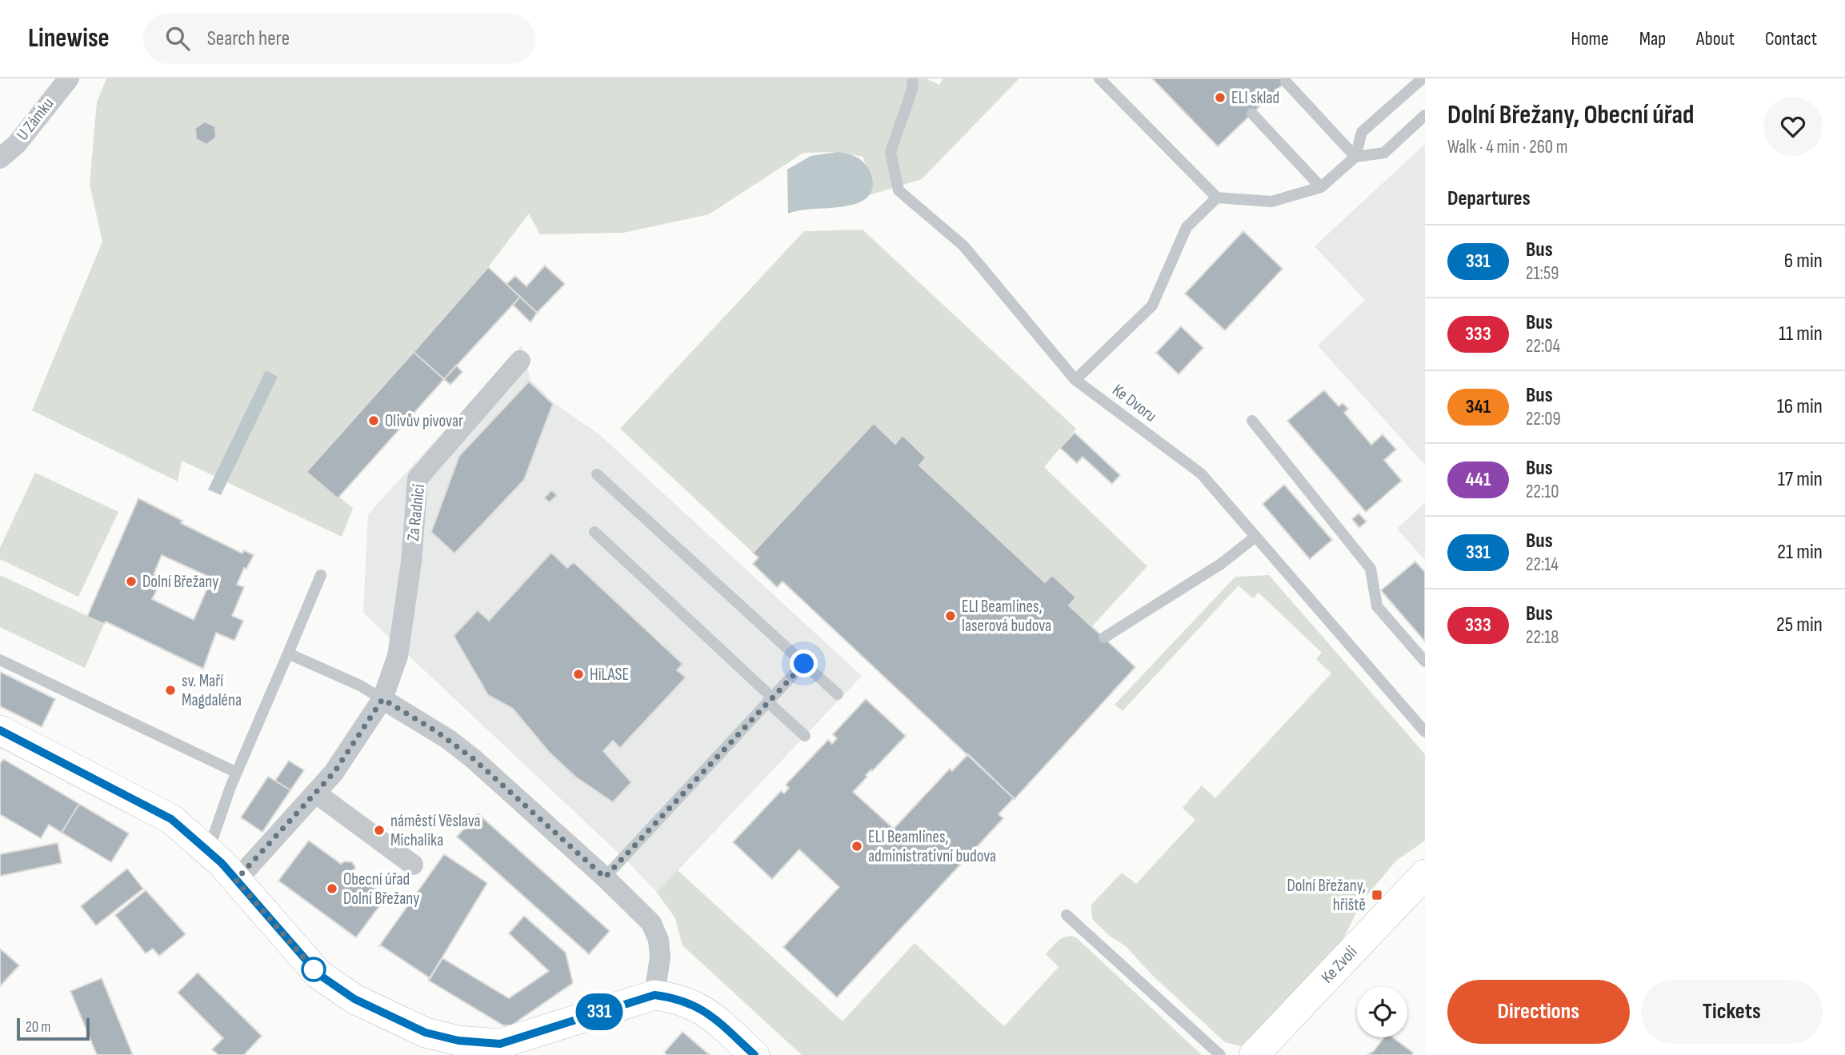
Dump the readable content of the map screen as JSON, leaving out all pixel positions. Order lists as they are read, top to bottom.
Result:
{
  "streets": {
    "street": ["U Zámku", "Za Radnicí", "Ke Zvoli"],
    "lane": ["Ke Dvoru"]
  },
  "places": {
    "other": [
      "ELI sklad",
      "Olivův pivovar",
      "Dolní Břežany",
      "ELI Beamlines, laserová budova",
      "HiLASE",
      "sv. Maří Magdaléna",
      "náměstí Věslava Michalika",
      "ELI Beamlines, administrativní budova",
      "Obecní úřad Dolní Břežany"
    ],
    "transit": ["Dolní Břežany, hřiště"]
  },
  "lines": ["bus line 331"],
  "scale_bar": "20 m",
  "page": {
    "header": "Linewise",
    "search": "Search here",
    "nav": [
      "Home",
      "Map",
      "About",
      "Contact"
    ],
    "on_map": "331",
    "heading": [
      ["Dolní Břežany, Obecní úřad", "Walk · 4 min · 260 m"],
      "Departures"
    ],
    "list": [
      {
        "mark": "331",
        "name": "Bus",
        "note": "21:59",
        "value": "6 min"
      },
      {
        "mark": "333",
        "name": "Bus",
        "note": "22:04",
        "value": "11 min"
      },
      {
        "mark": "341",
        "name": "Bus",
        "note": "22:09",
        "value": "16 min"
      },
      {
        "mark": "441",
        "name": "Bus",
        "note": "22:10",
        "value": "17 min"
      },
      {
        "mark": "331",
        "name": "Bus",
        "note": "22:14",
        "value": "21 min"
      },
      {
        "mark": "333",
        "name": "Bus",
        "note": "22:18",
        "value": "25 min"
      }
    ],
    "buttons": ["Directions", "Tickets"],
    "scale": "20 m"
  }
}
